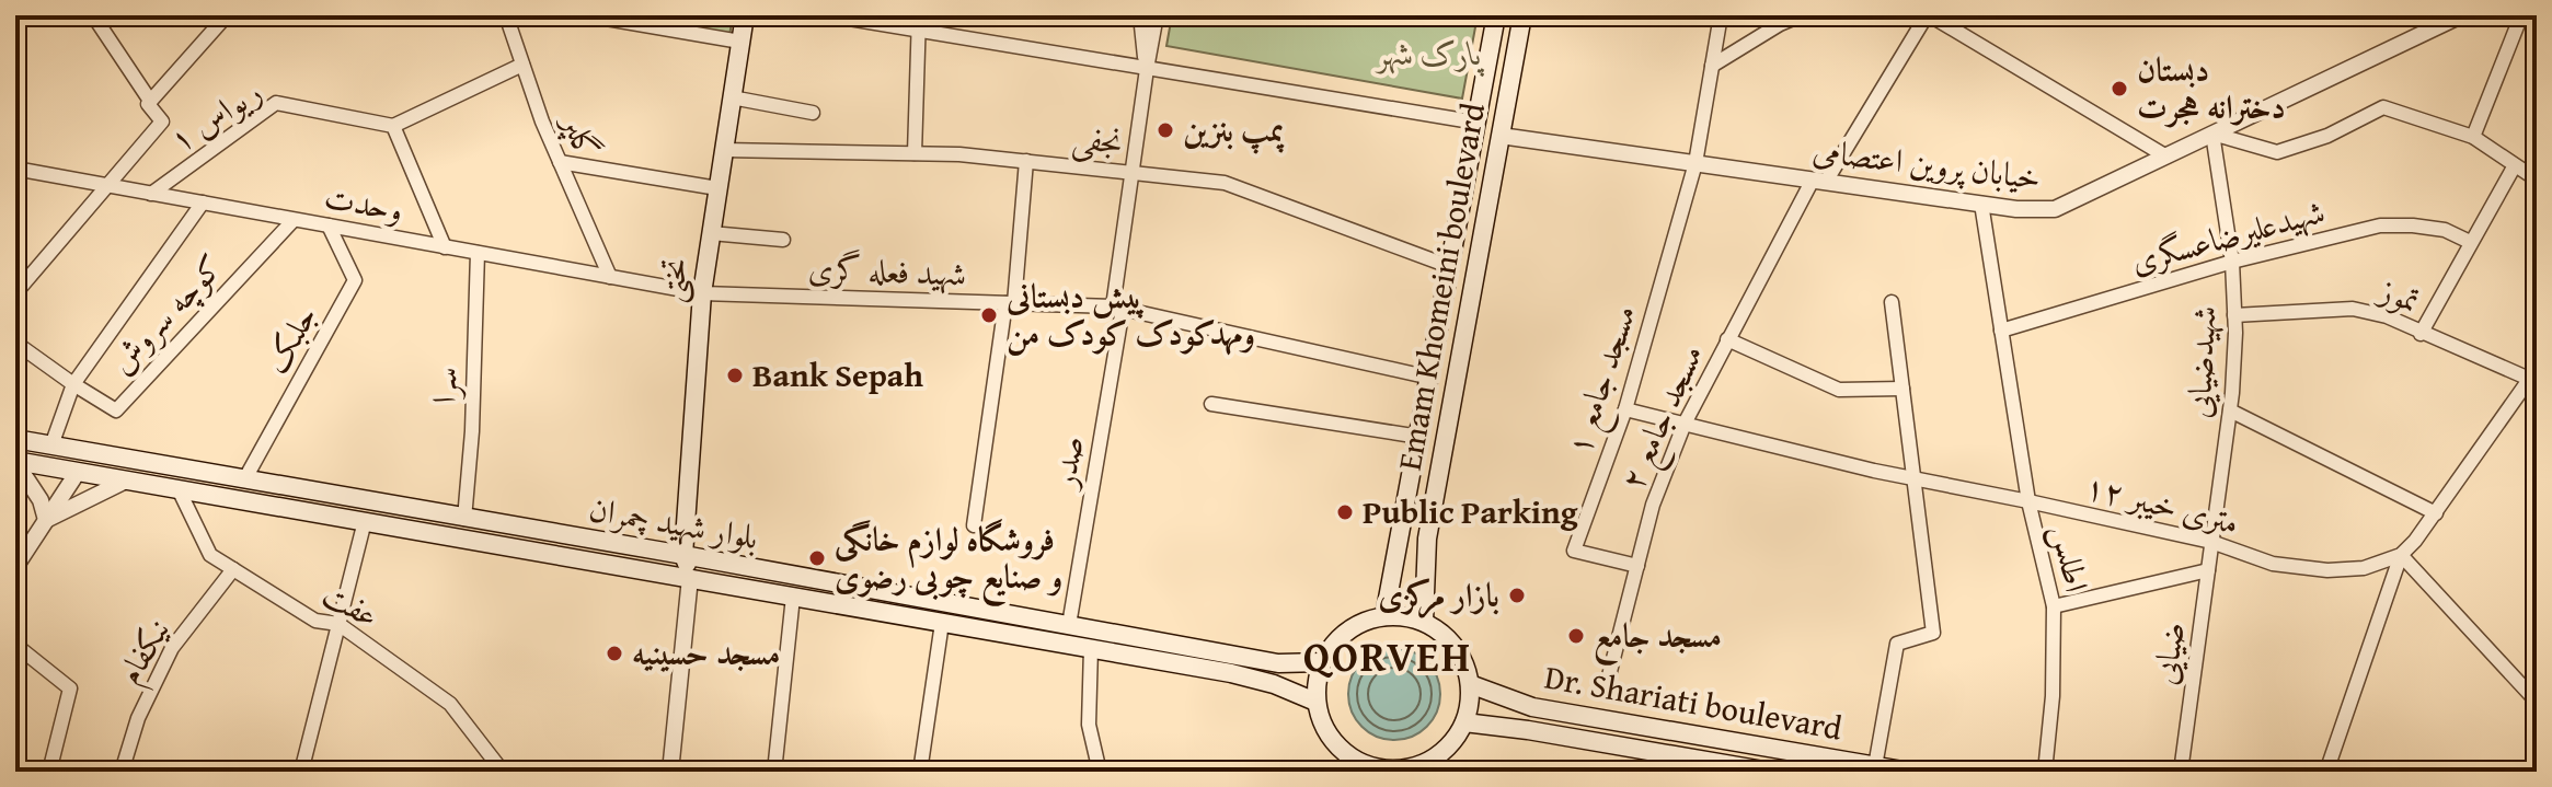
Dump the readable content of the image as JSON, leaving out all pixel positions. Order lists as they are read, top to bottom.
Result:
{
  "streets": {
    "main road": [
      "تختی",
      "Emam Khomeini boulevard",
      "بلوار شهید چمران",
      "Dr. Shariati boulevard"
    ],
    "street": [
      "ریواس ۱",
      "گلپر",
      "نجفی",
      "خیابان پروین اعتصامی",
      "وحدت",
      "شهیدعلیرضاعسگری",
      "شهید فعله گری",
      "تموز",
      "کوچه سروش",
      "جلبک",
      "شهیدضیایی",
      "مسجد جامع ۱",
      "سرا",
      "مسجد جامع ۲",
      "صدر",
      "۱۲ متری خیبر",
      "اطلس",
      "عفت",
      "نیکفام",
      "ضیایی"
    ]
  },
  "crossings": [
    ["ریواس ۱", "وحدت"],
    ["گلپر", "وحدت"],
    ["نجفی", "تختی"],
    ["نجفی", "Emam Khomeini boulevard"],
    ["نجفی", "صدر"],
    ["خیابان پروین اعتصامی", "Emam Khomeini boulevard"],
    ["خیابان پروین اعتصامی", "شهیدضیایی"],
    ["خیابان پروین اعتصامی", "مسجد جامع ۱"],
    ["خیابان پروین اعتصامی", "مسجد جامع ۲"],
    ["خیابان پروین اعتصامی", "اطلس"],
    ["وحدت", "شهید فعله گری"],
    ["وحدت", "تختی"],
    ["وحدت", "کوچه سروش"],
    ["وحدت", "جلبک"],
    ["وحدت", "سرا"],
    ["شهیدعلیرضاعسگری", "شهیدضیایی"],
    ["شهیدعلیرضاعسگری", "اطلس"],
    ["شهید فعله گری", "تختی"],
    ["شهید فعله گری", "Emam Khomeini boulevard"],
    ["شهید فعله گری", "صدر"],
    ["تختی", "بلوار شهید چمران"],
    ["Emam Khomeini boulevard", "بلوار شهید چمران"],
    ["Emam Khomeini boulevard", "Dr. Shariati boulevard"],
    ["تموز", "شهیدضیایی"],
    ["جلبک", "بلوار شهید چمران"],
    ["شهیدضیایی", "۱۲ متری خیبر"],
    ["شهیدضیایی", "ضیایی"],
    ["مسجد جامع ۱", "مسجد جامع ۲"],
    ["مسجد جامع ۱", "۱۲ متری خیبر"],
    ["سرا", "بلوار شهید چمران"],
    ["مسجد جامع ۲", "۱۲ متری خیبر"],
    ["صدر", "بلوار شهید چمران"],
    ["۱۲ متری خیبر", "اطلس"],
    ["۱۲ متری خیبر", "ضیایی"],
    ["بلوار شهید چمران", "عفت"],
    ["بلوار شهید چمران", "Dr. Shariati boulevard"],
    ["عفت", "نیکفام"]
  ],
  "districts": ["QORVEH"],
  "parks": ["پارک شهر"],
  "places": [
    "دبستان دخترانه هجرت",
    "پمپ بنزین",
    "پیش دبستانی ومهدکودک کودک من",
    "Bank Sepah",
    "Public Parking",
    "فروشگاه لوازم خانگی و صنایع چوبی رضوی",
    "بازار مرکزی",
    "مسجد جامع",
    "مسجد حسینیه"
  ]
}
